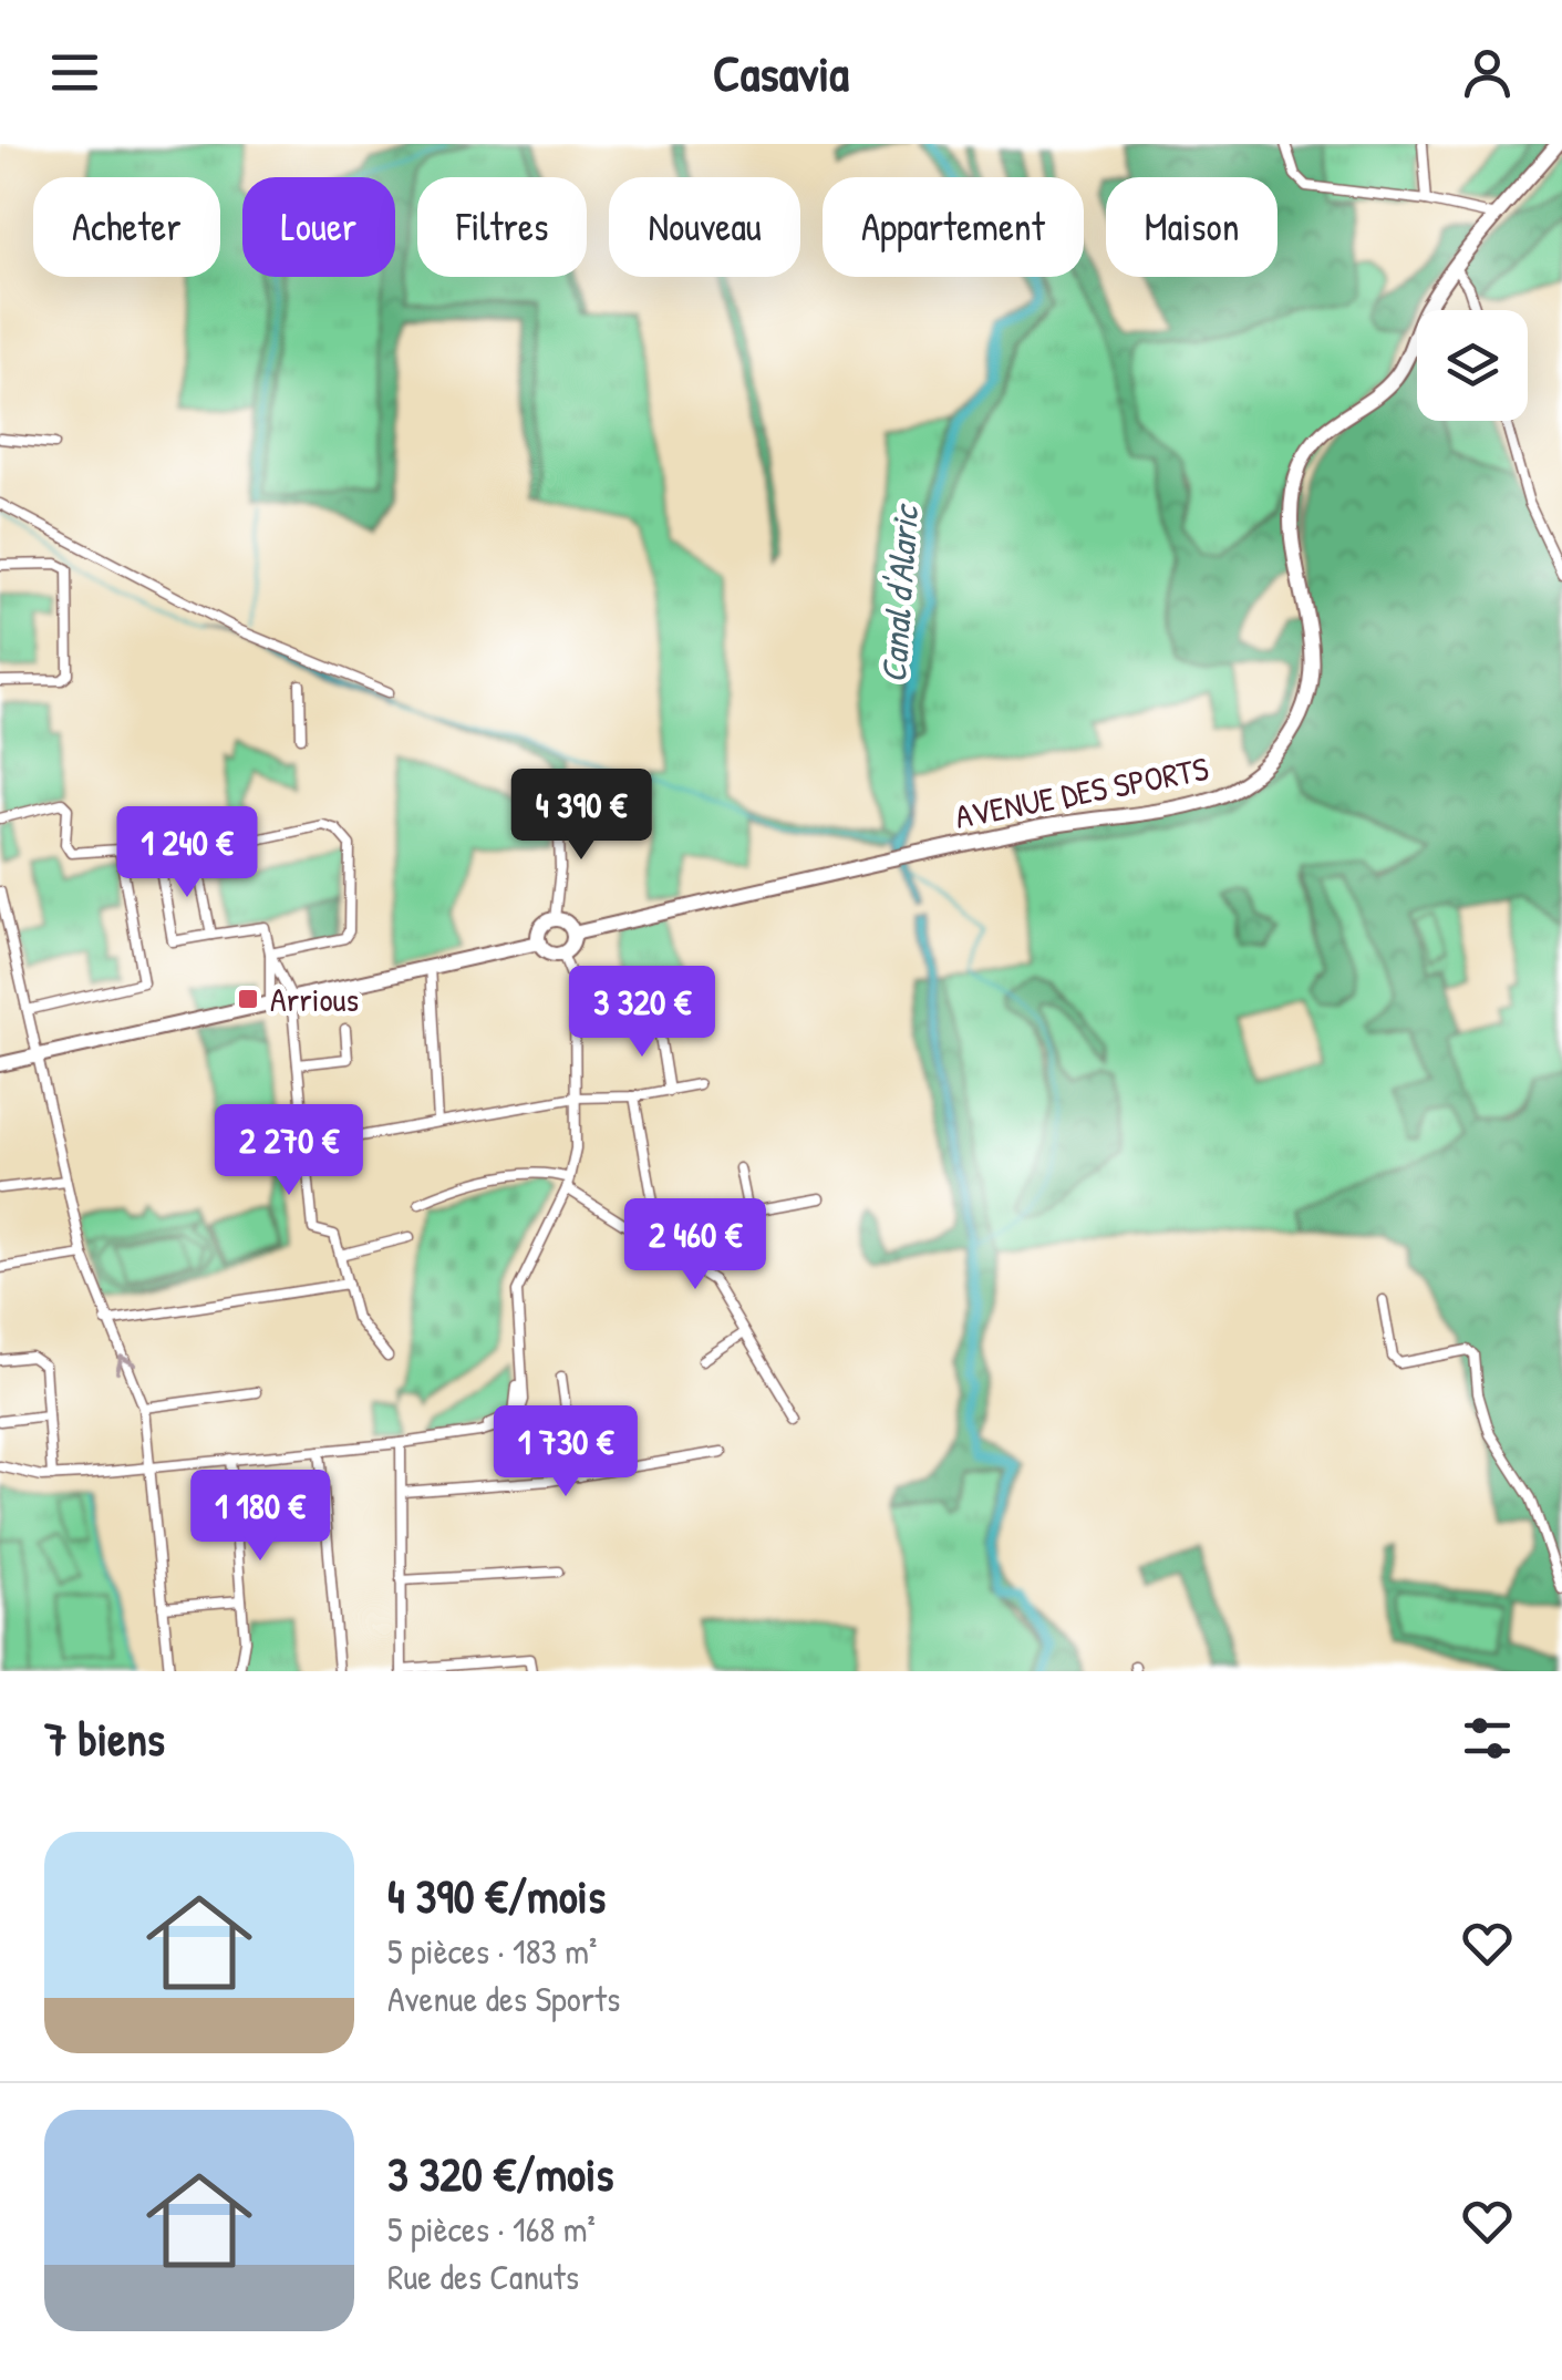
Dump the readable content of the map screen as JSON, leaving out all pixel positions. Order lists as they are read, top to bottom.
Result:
{
  "streets": {
    "main road": ["AVENUE DES SPORTS"]
  },
  "water": ["Canal d'Alaric"],
  "places": {
    "transit": ["Arrious"]
  },
  "page": {
    "header": "Casavia",
    "chip": [
      "Acheter",
      "Louer",
      "Filtres",
      "Nouveau",
      "Appartement",
      "Maison"
    ],
    "price": [
      "4 390 €",
      "1 240 €",
      "3 320 €",
      "2 270 €",
      "2 460 €",
      "1 730 €",
      "1 180 €"
    ],
    "heading": "7 biens",
    "list": [
      {
        "name": "4 390 €/mois",
        "note": "5 pièces · 183 m² · Avenue des Sports"
      },
      {
        "name": "3 320 €/mois",
        "note": "5 pièces · 168 m² · Rue des Canuts"
      }
    ]
  }
}
